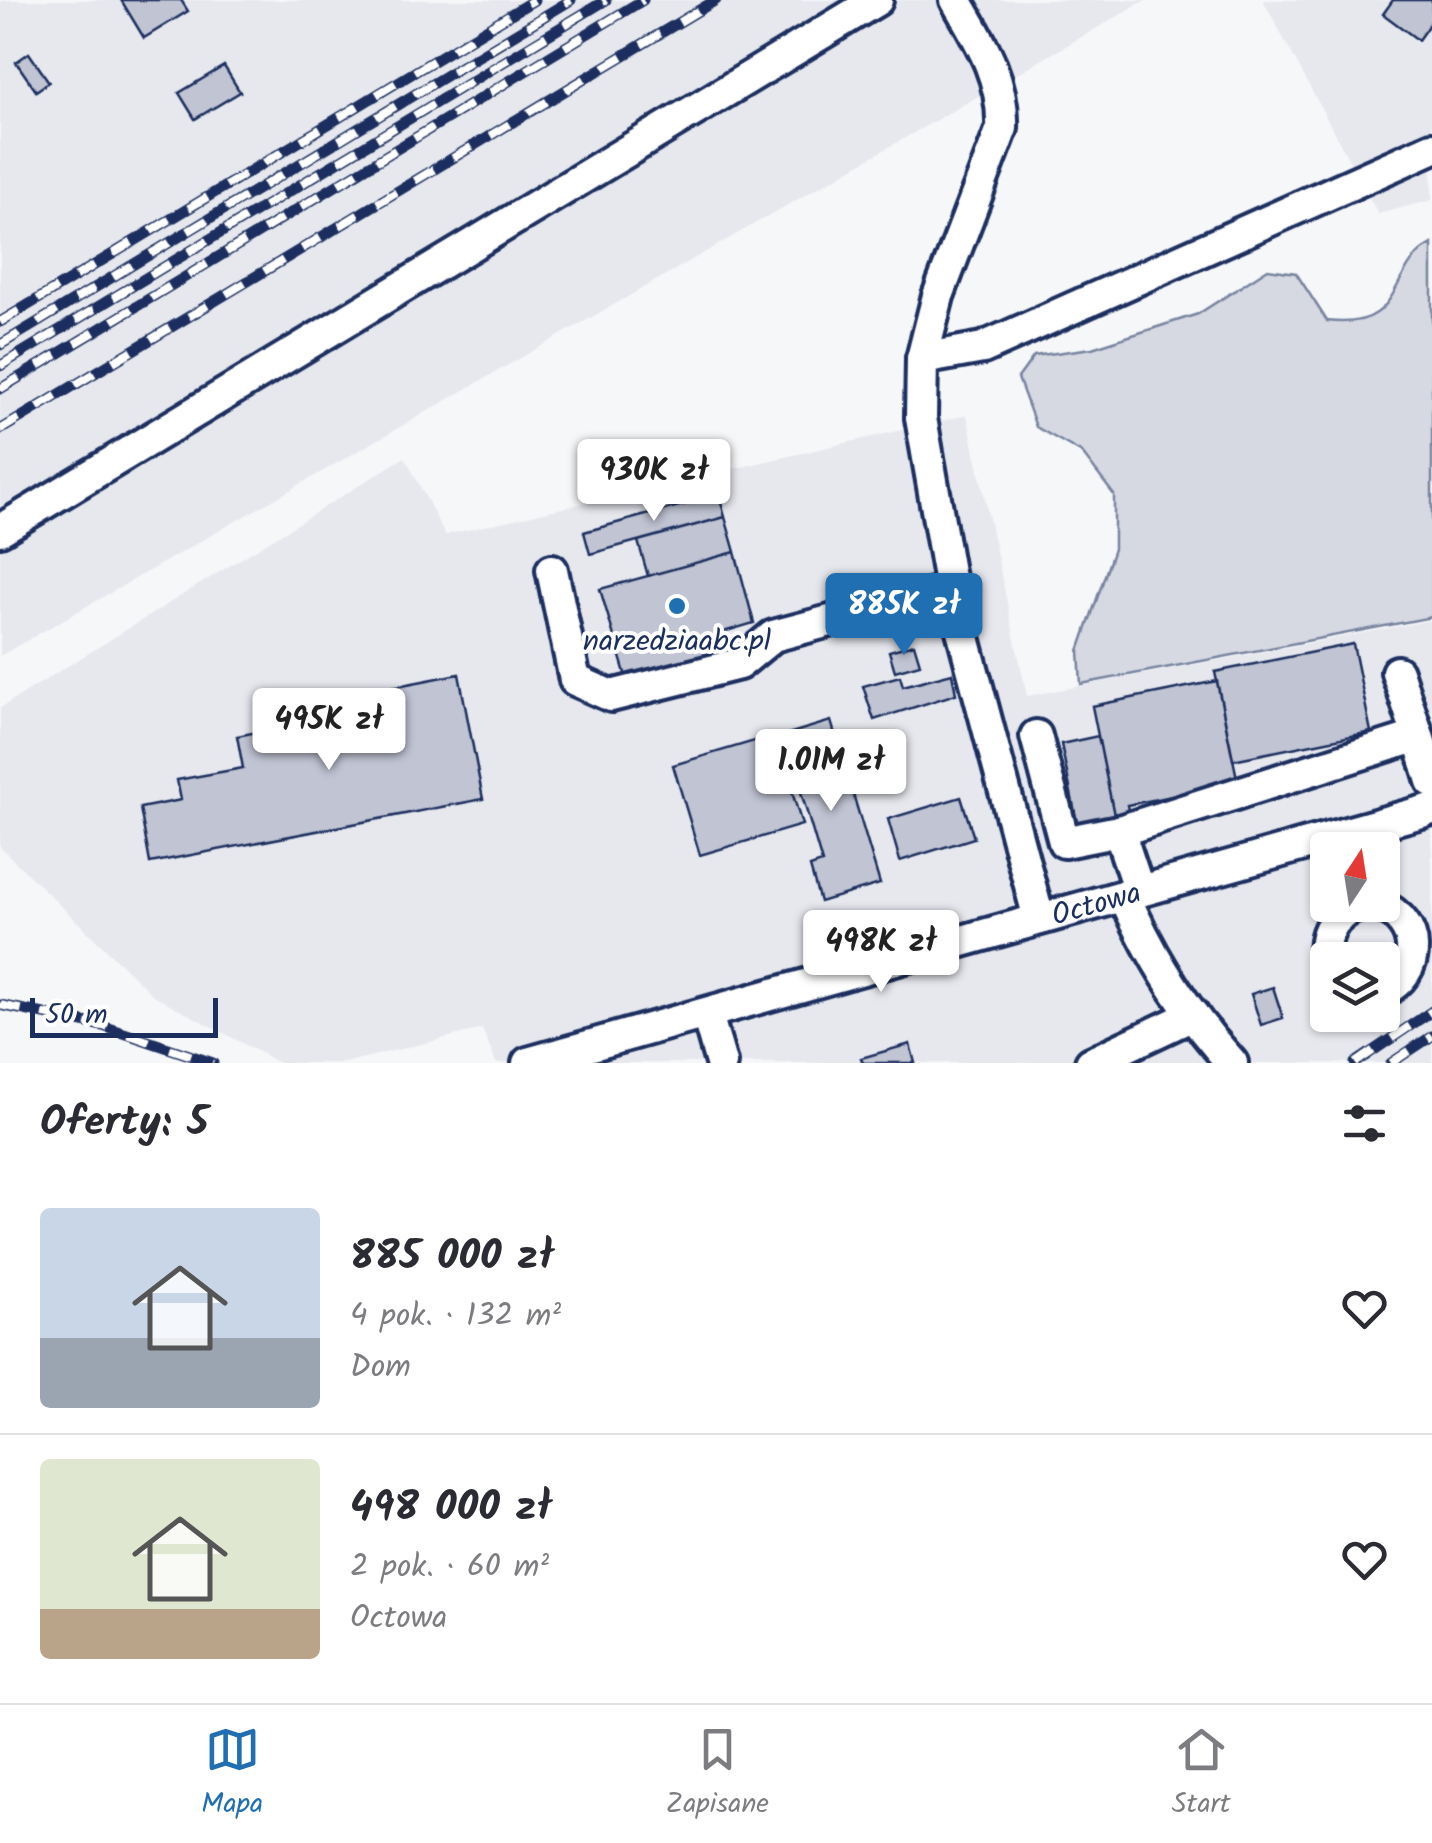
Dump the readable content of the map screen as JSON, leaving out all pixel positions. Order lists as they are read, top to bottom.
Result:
{
  "streets": {
    "street": ["Octowa"]
  },
  "places": ["narzedziaabc.pl"],
  "scale_bar": "50 m",
  "north": "top",
  "page": {
    "price": [
      "930K zł",
      "885K zł",
      "495K zł",
      "1.01M zł",
      "498K zł"
    ],
    "scale": "50 m",
    "heading": "Oferty: 5",
    "list": [
      {
        "name": "885 000 zł",
        "note": "4 pok. · 132 m² · Dom"
      },
      {
        "name": "498 000 zł",
        "note": "2 pok. · 60 m² · Octowa"
      }
    ],
    "tabs": ["Mapa", "Zapisane", "Start"]
  }
}
